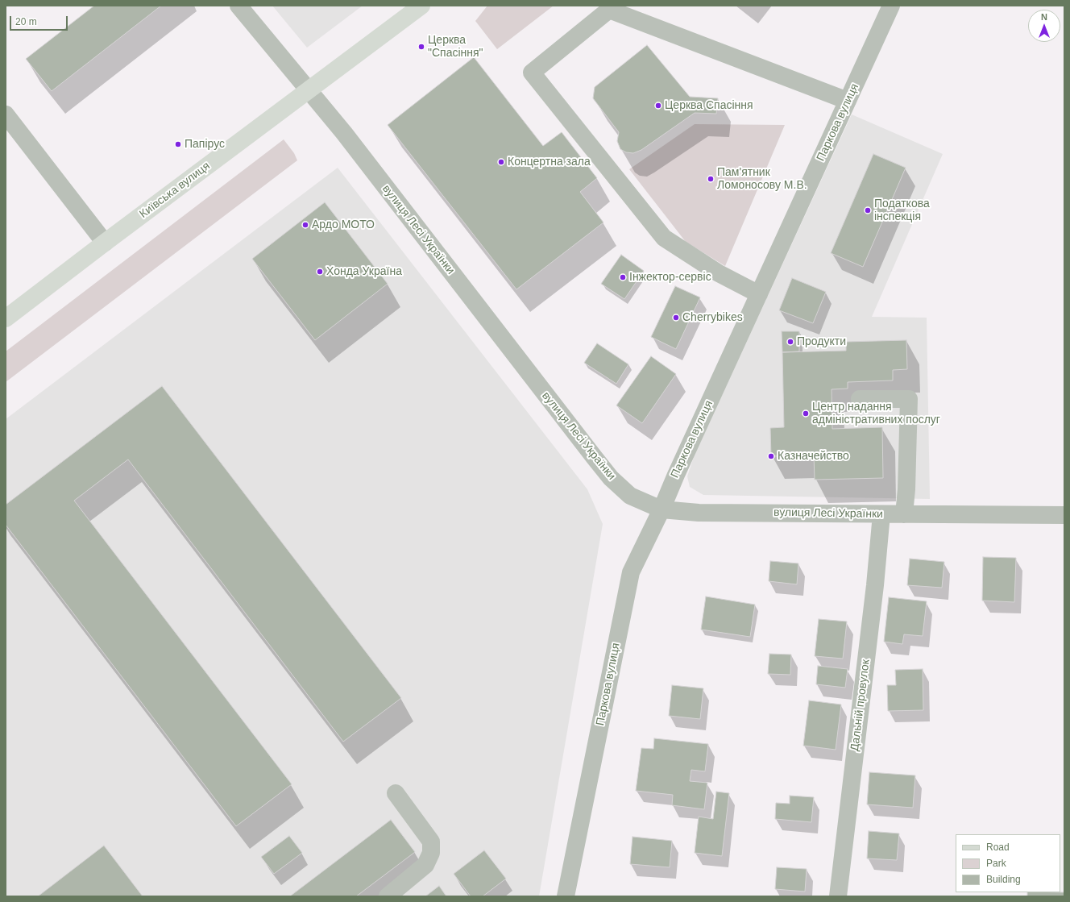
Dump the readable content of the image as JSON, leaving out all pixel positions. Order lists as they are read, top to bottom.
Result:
{
  "streets": {
    "main road": ["Київська вулиця"],
    "street": ["Паркова вулиця", "вулиця Лесі Українки", "Дальній провулок"]
  },
  "crossings": [
    ["Паркова вулиця", "вулиця Лесі Українки"],
    ["Київська вулиця", "вулиця Лесі Українки"],
    ["вулиця Лесі Українки", "Дальній провулок"]
  ],
  "places": [
    "Церква \"Спасіння\"",
    "Церква Спасіння",
    "Папірус",
    "Концертна зала",
    "Пам'ятник Ломоносову М.В.",
    "Податкова інспекція",
    "Ардо МОТО",
    "Хонда Україна",
    "Інжектор-сервіс",
    "Сherrybikes",
    "Продукти",
    "Центр надання адміністративних послуг",
    "Казначейство"
  ],
  "legend": ["Road", "Park", "Building"],
  "scale_bar": "20 m",
  "north": "top"
}
